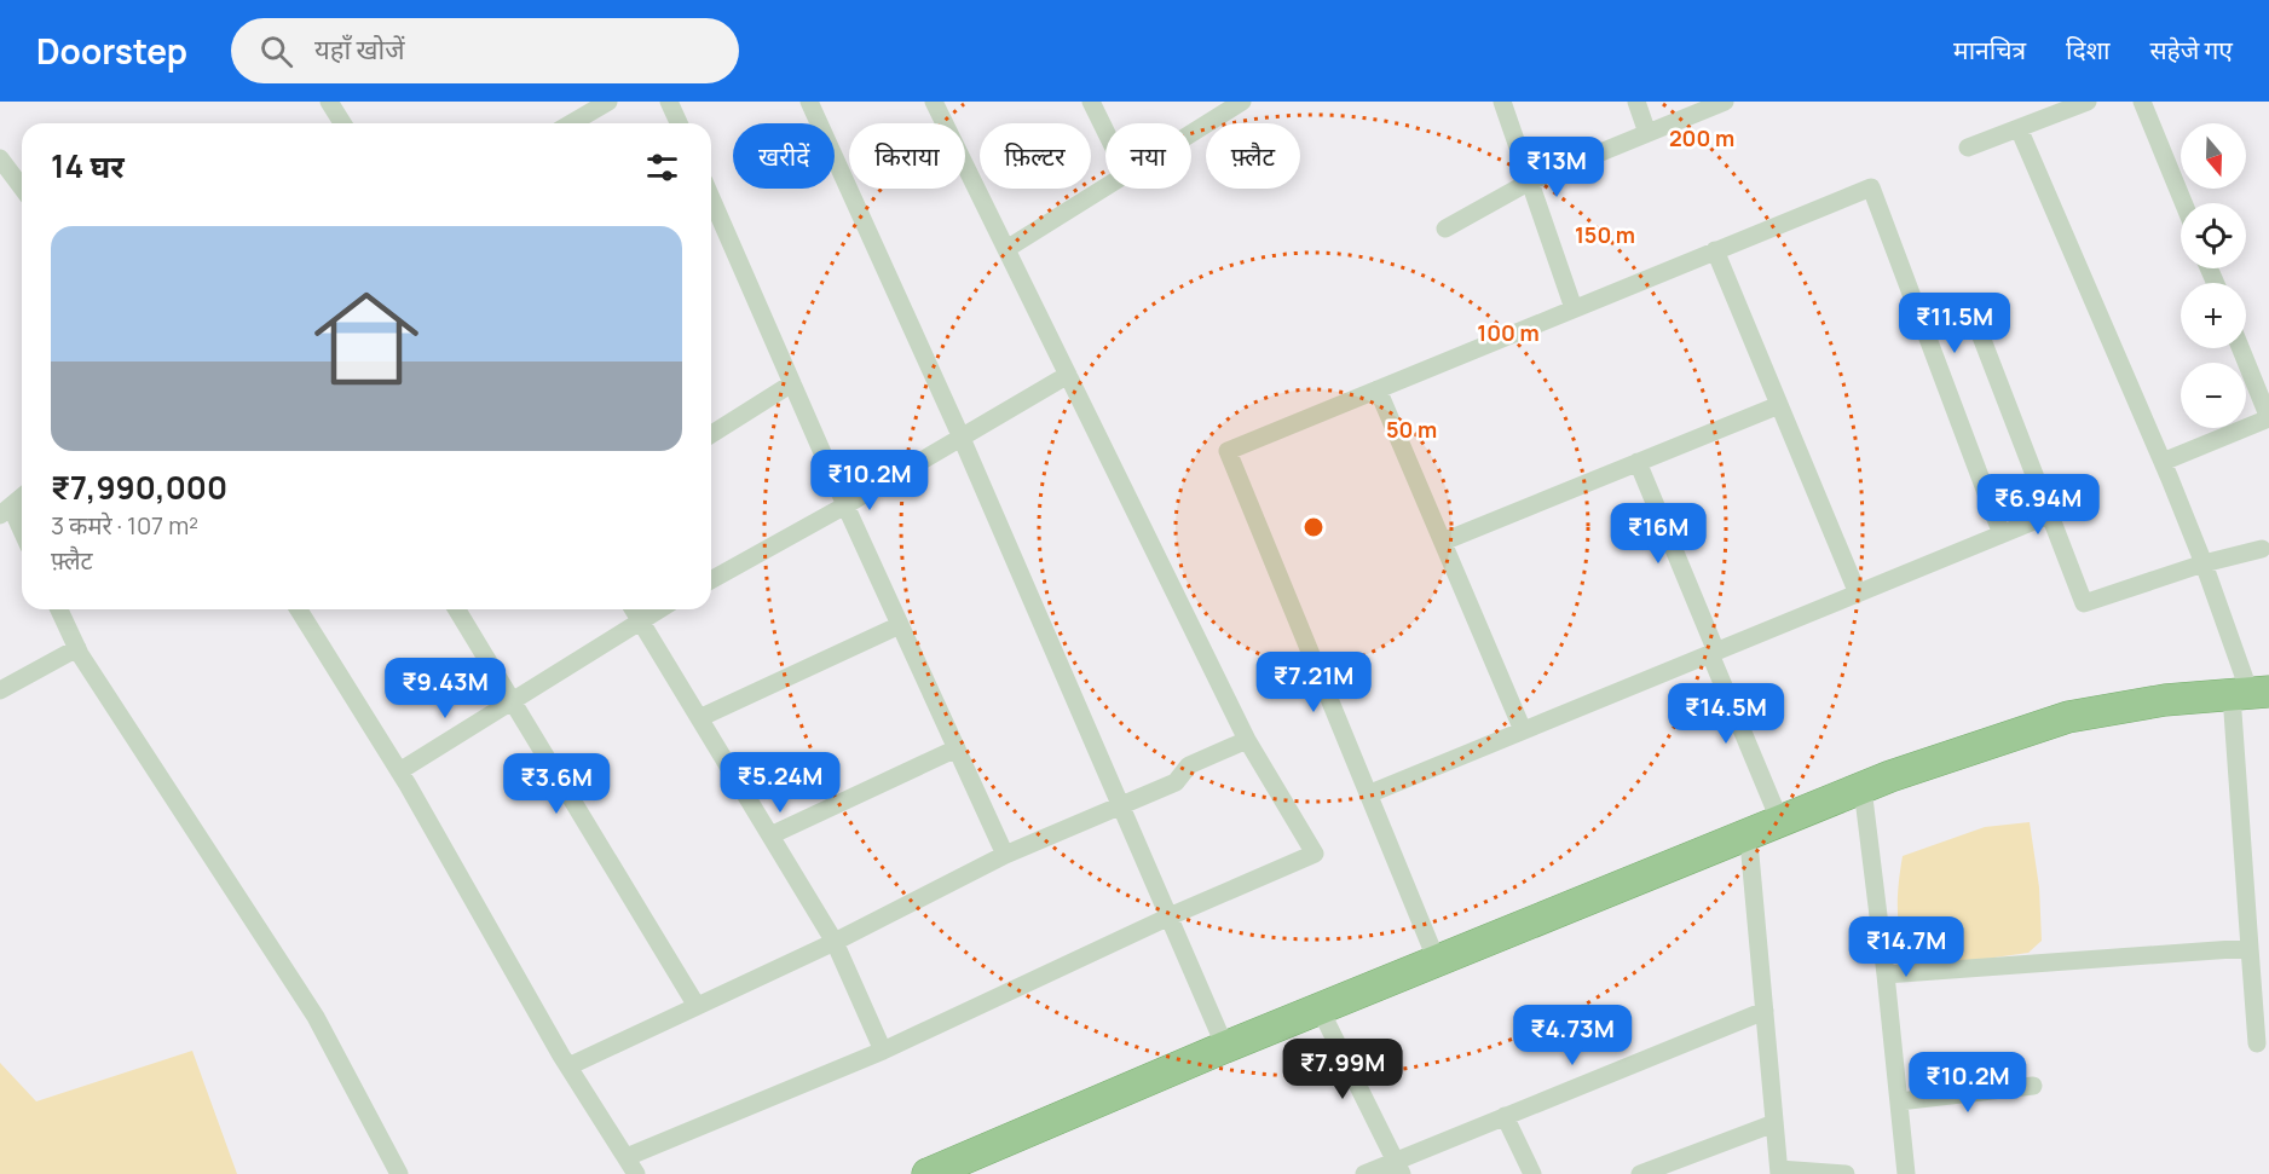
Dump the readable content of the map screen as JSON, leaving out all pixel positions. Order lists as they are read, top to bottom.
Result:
{
  "north": "bottom",
  "page": {
    "header": "Doorstep",
    "search": "यहाँ खोजें",
    "nav": ["मानचित्र", "दिशा", "सहेजे गए"],
    "map_buttons": ["+", "−"],
    "chip": [
      "खरीदें",
      "किराया",
      "फ़िल्टर",
      "नया",
      "फ़्लैट"
    ],
    "heading": "14 घर",
    "price": [
      "₹13M",
      "₹11.5M",
      "₹10.2M",
      "₹6.94M",
      "₹16M",
      "₹7.21M",
      "₹9.43M",
      "₹14.5M",
      "₹5.24M",
      "₹3.6M",
      "₹14.7M",
      "₹4.73M",
      "₹7.99M",
      "₹10.2M"
    ],
    "list": [
      {
        "name": "₹7,990,000",
        "note": "3 कमरे · 107 m² · फ़्लैट"
      }
    ]
  },
  "rings": [
    "200 m",
    "150 m",
    "100 m",
    "50 m"
  ]
}
